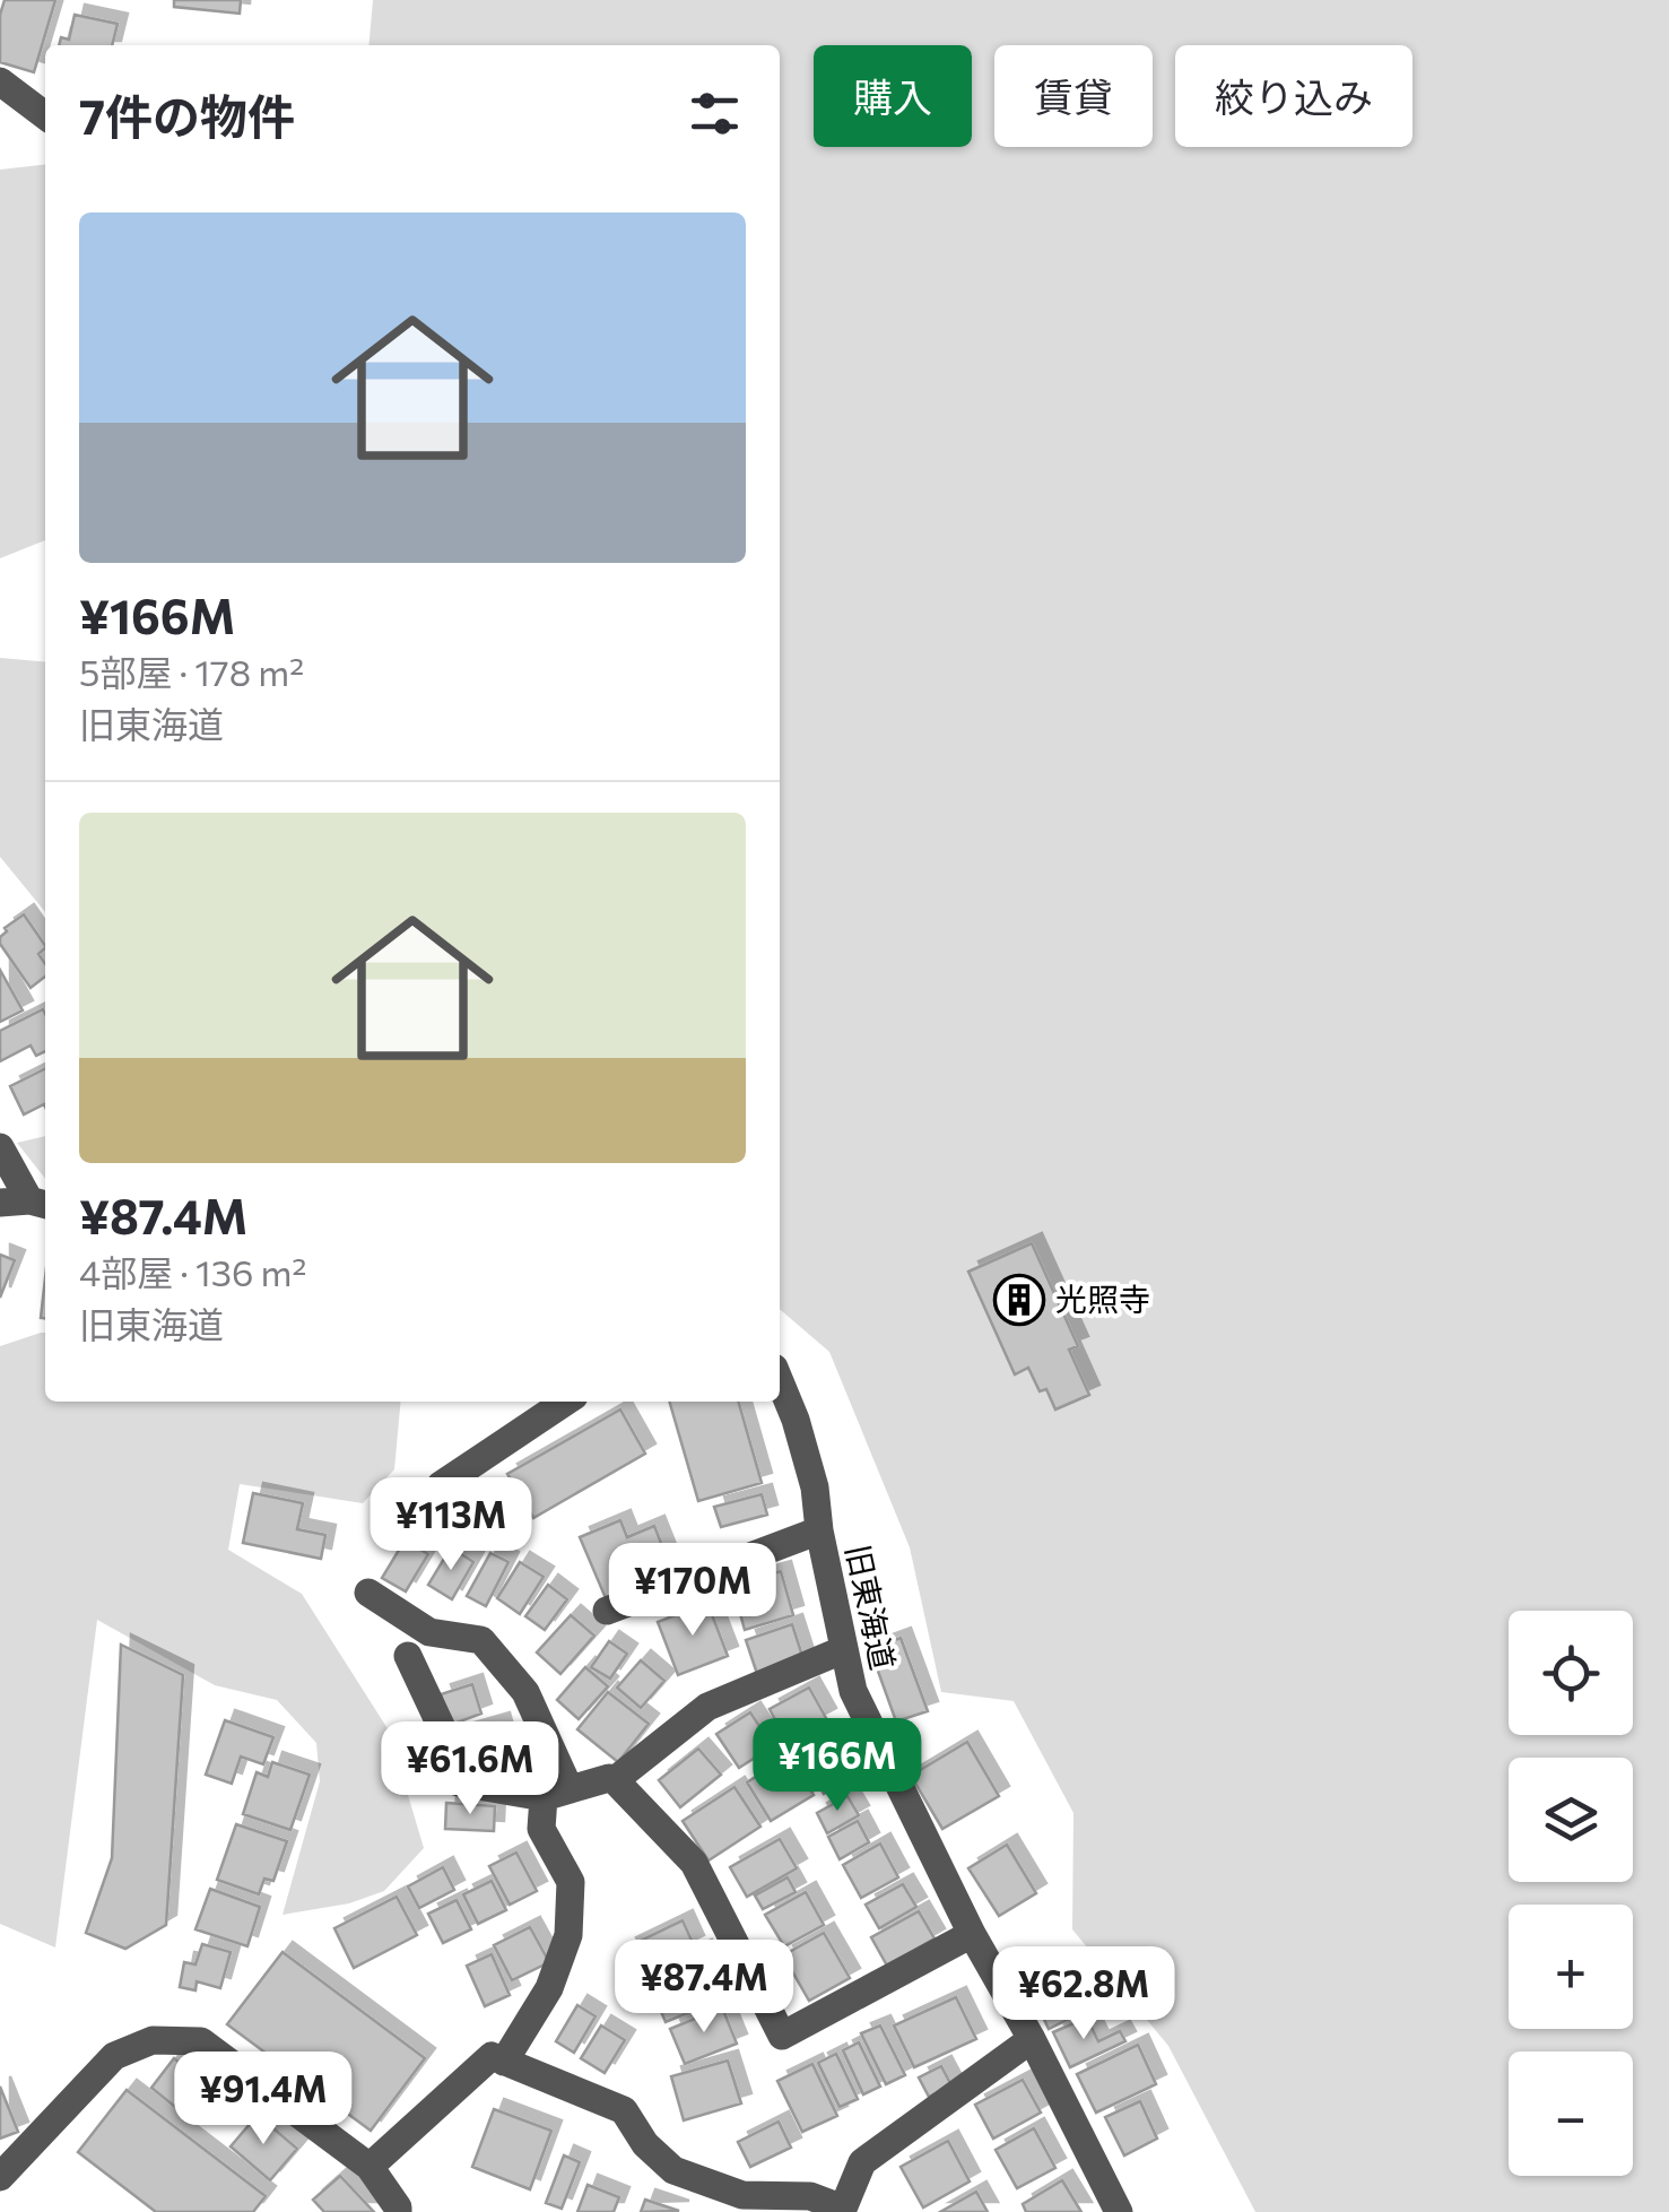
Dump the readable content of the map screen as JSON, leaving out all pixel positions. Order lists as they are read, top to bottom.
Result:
{
  "streets": {
    "street": ["旧東海道"]
  },
  "places": {
    "building": ["光照寺"]
  },
  "page": {
    "chip": ["購入", "賃貸", "絞り込み"],
    "heading": "7件の物件",
    "list": [
      {
        "name": "¥166M",
        "note": "5部屋 · 178 m² · 旧東海道"
      },
      {
        "name": "¥87.4M",
        "note": "4部屋 · 136 m² · 旧東海道"
      }
    ],
    "price": [
      "¥113M",
      "¥170M",
      "¥166M",
      "¥61.6M",
      "¥87.4M",
      "¥62.8M",
      "¥91.4M"
    ],
    "map_buttons": ["+", "−"]
  }
}
